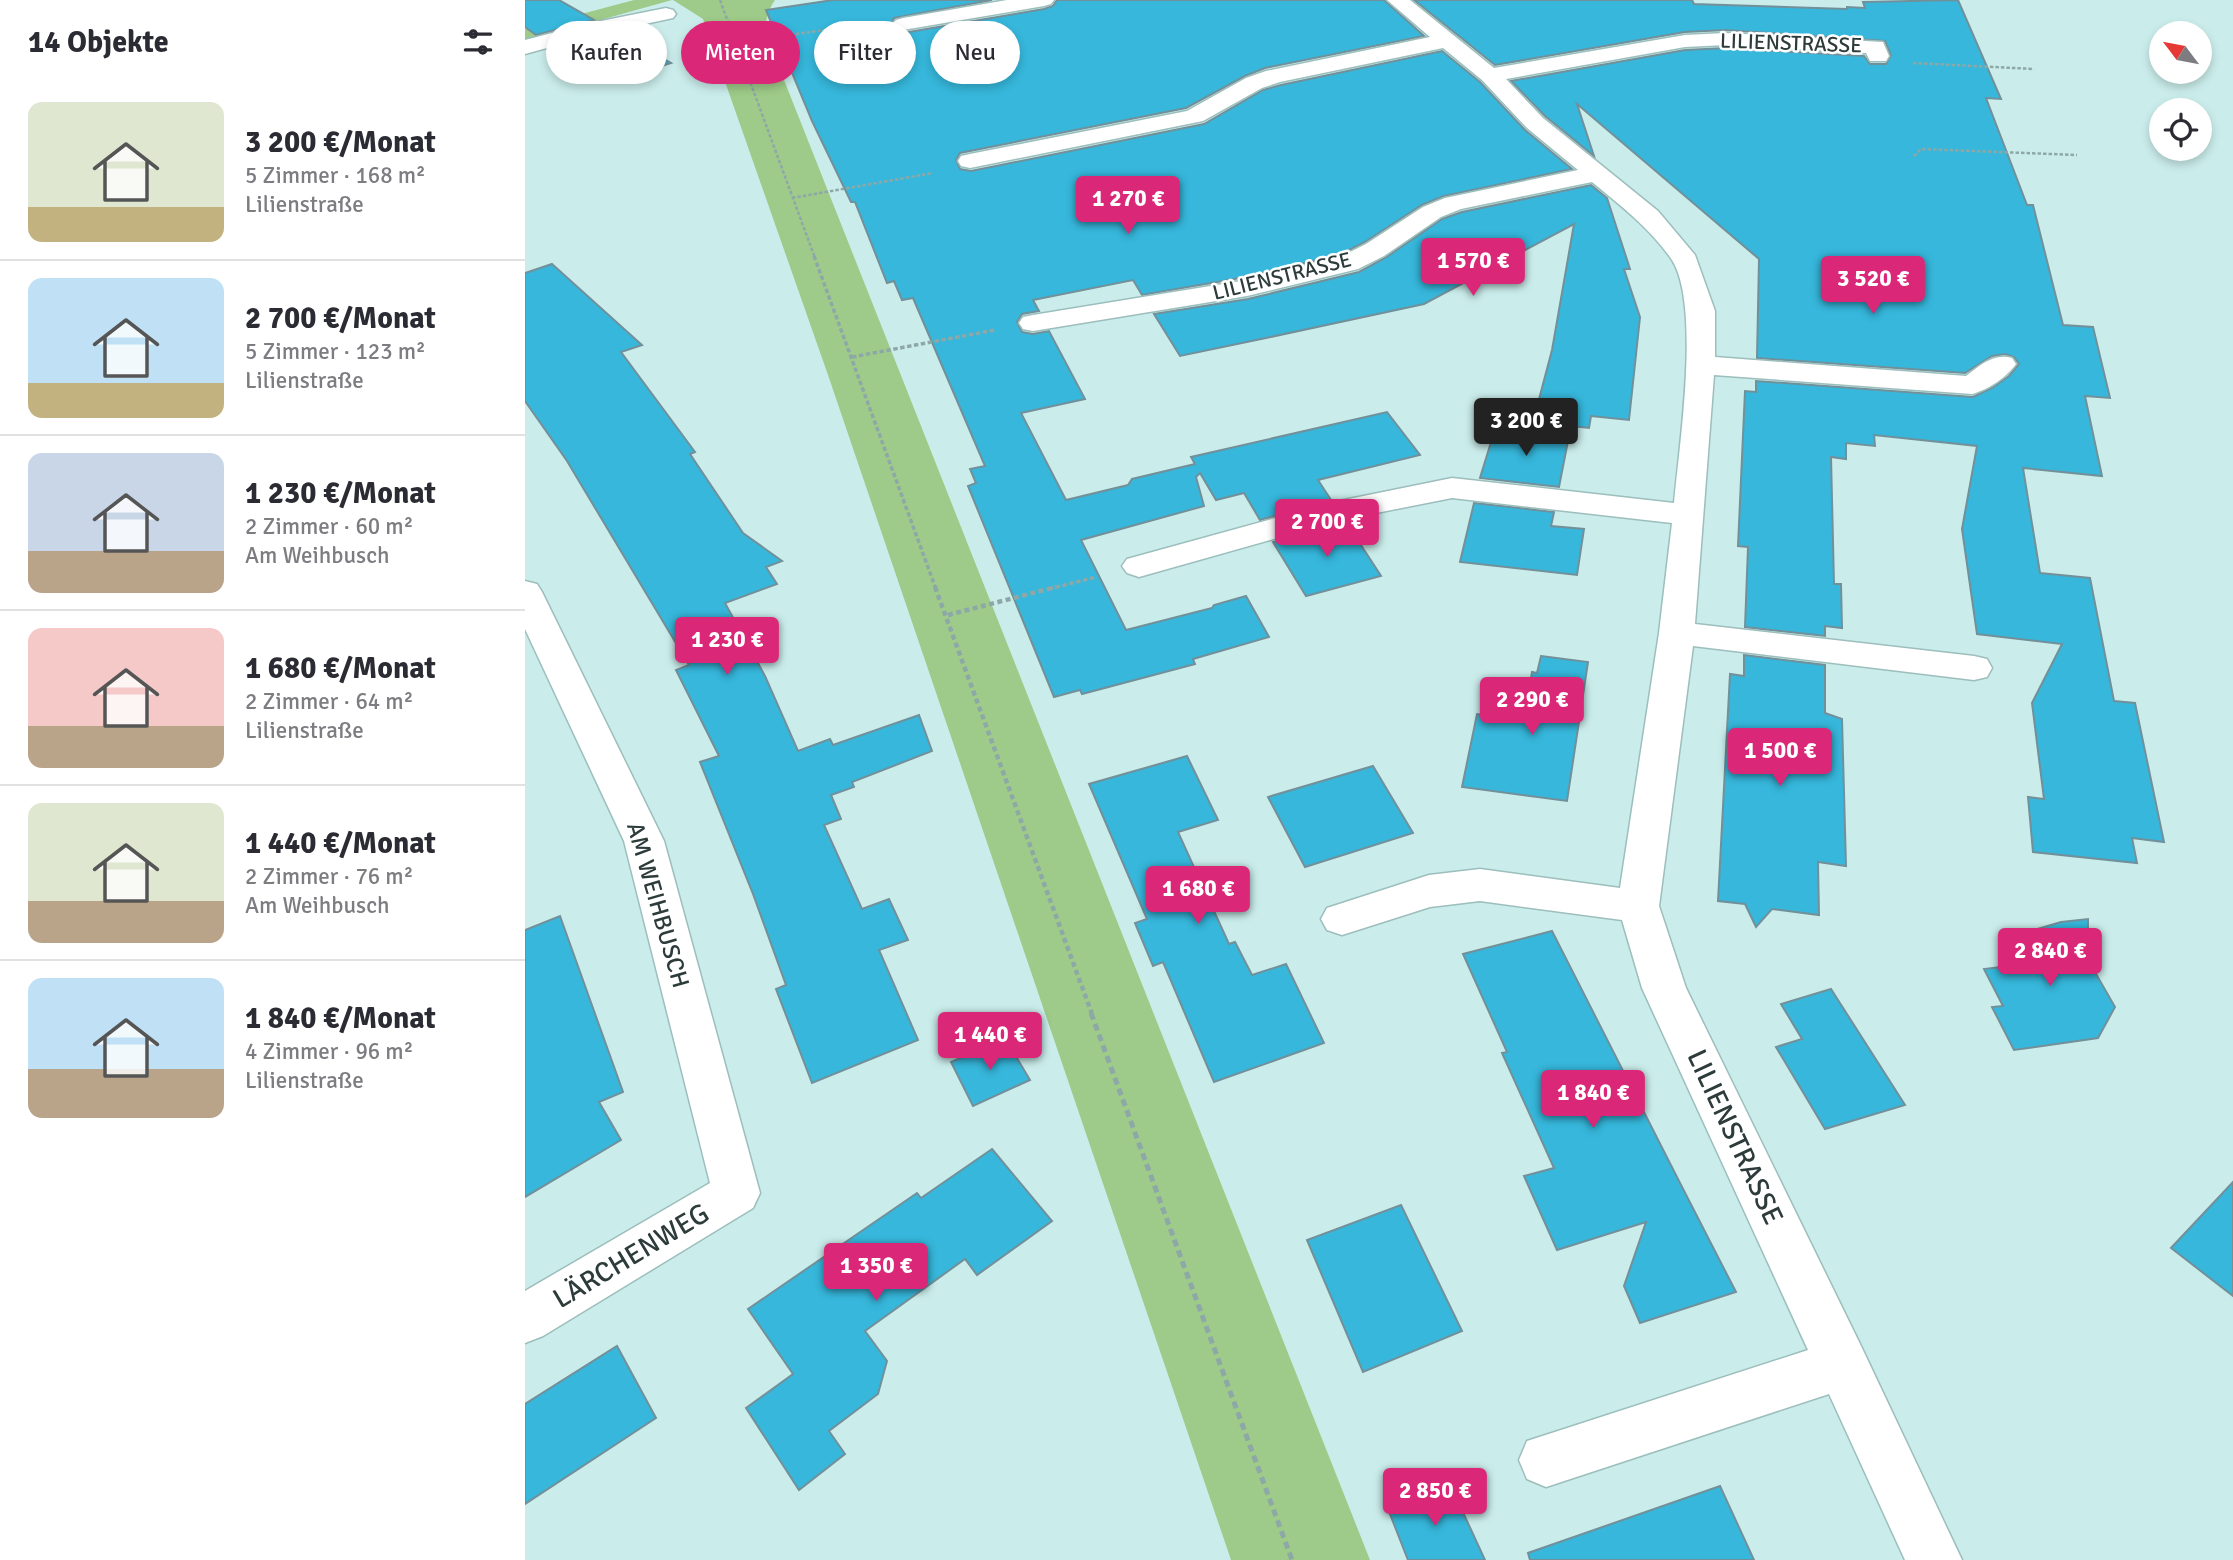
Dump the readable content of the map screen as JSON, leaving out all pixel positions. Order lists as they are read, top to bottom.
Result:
{
  "streets": {
    "street": ["LILIENSTRASSE", "AM WEIHBUSCH", "LÄRCHENWEG"]
  },
  "crossings": [
    ["AM WEIHBUSCH", "LÄRCHENWEG"]
  ],
  "north": "top left",
  "page": {
    "heading": "14 Objekte",
    "chip": [
      "Kaufen",
      "Mieten",
      "Filter",
      "Neu"
    ],
    "list": [
      {
        "name": "3 200 €/Monat",
        "note": "5 Zimmer · 168 m² · Lilienstraße"
      },
      {
        "name": "2 700 €/Monat",
        "note": "5 Zimmer · 123 m² · Lilienstraße"
      },
      {
        "name": "1 230 €/Monat",
        "note": "2 Zimmer · 60 m² · Am Weihbusch"
      },
      {
        "name": "1 680 €/Monat",
        "note": "2 Zimmer · 64 m² · Lilienstraße"
      },
      {
        "name": "1 440 €/Monat",
        "note": "2 Zimmer · 76 m² · Am Weihbusch"
      },
      {
        "name": "1 840 €/Monat",
        "note": "4 Zimmer · 96 m² · Lilienstraße"
      }
    ],
    "price": [
      "1 270 €",
      "1 570 €",
      "3 520 €",
      "3 200 €",
      "2 700 €",
      "1 230 €",
      "2 290 €",
      "1 500 €",
      "1 680 €",
      "2 840 €",
      "1 440 €",
      "1 840 €",
      "1 350 €",
      "2 850 €"
    ]
  }
}
